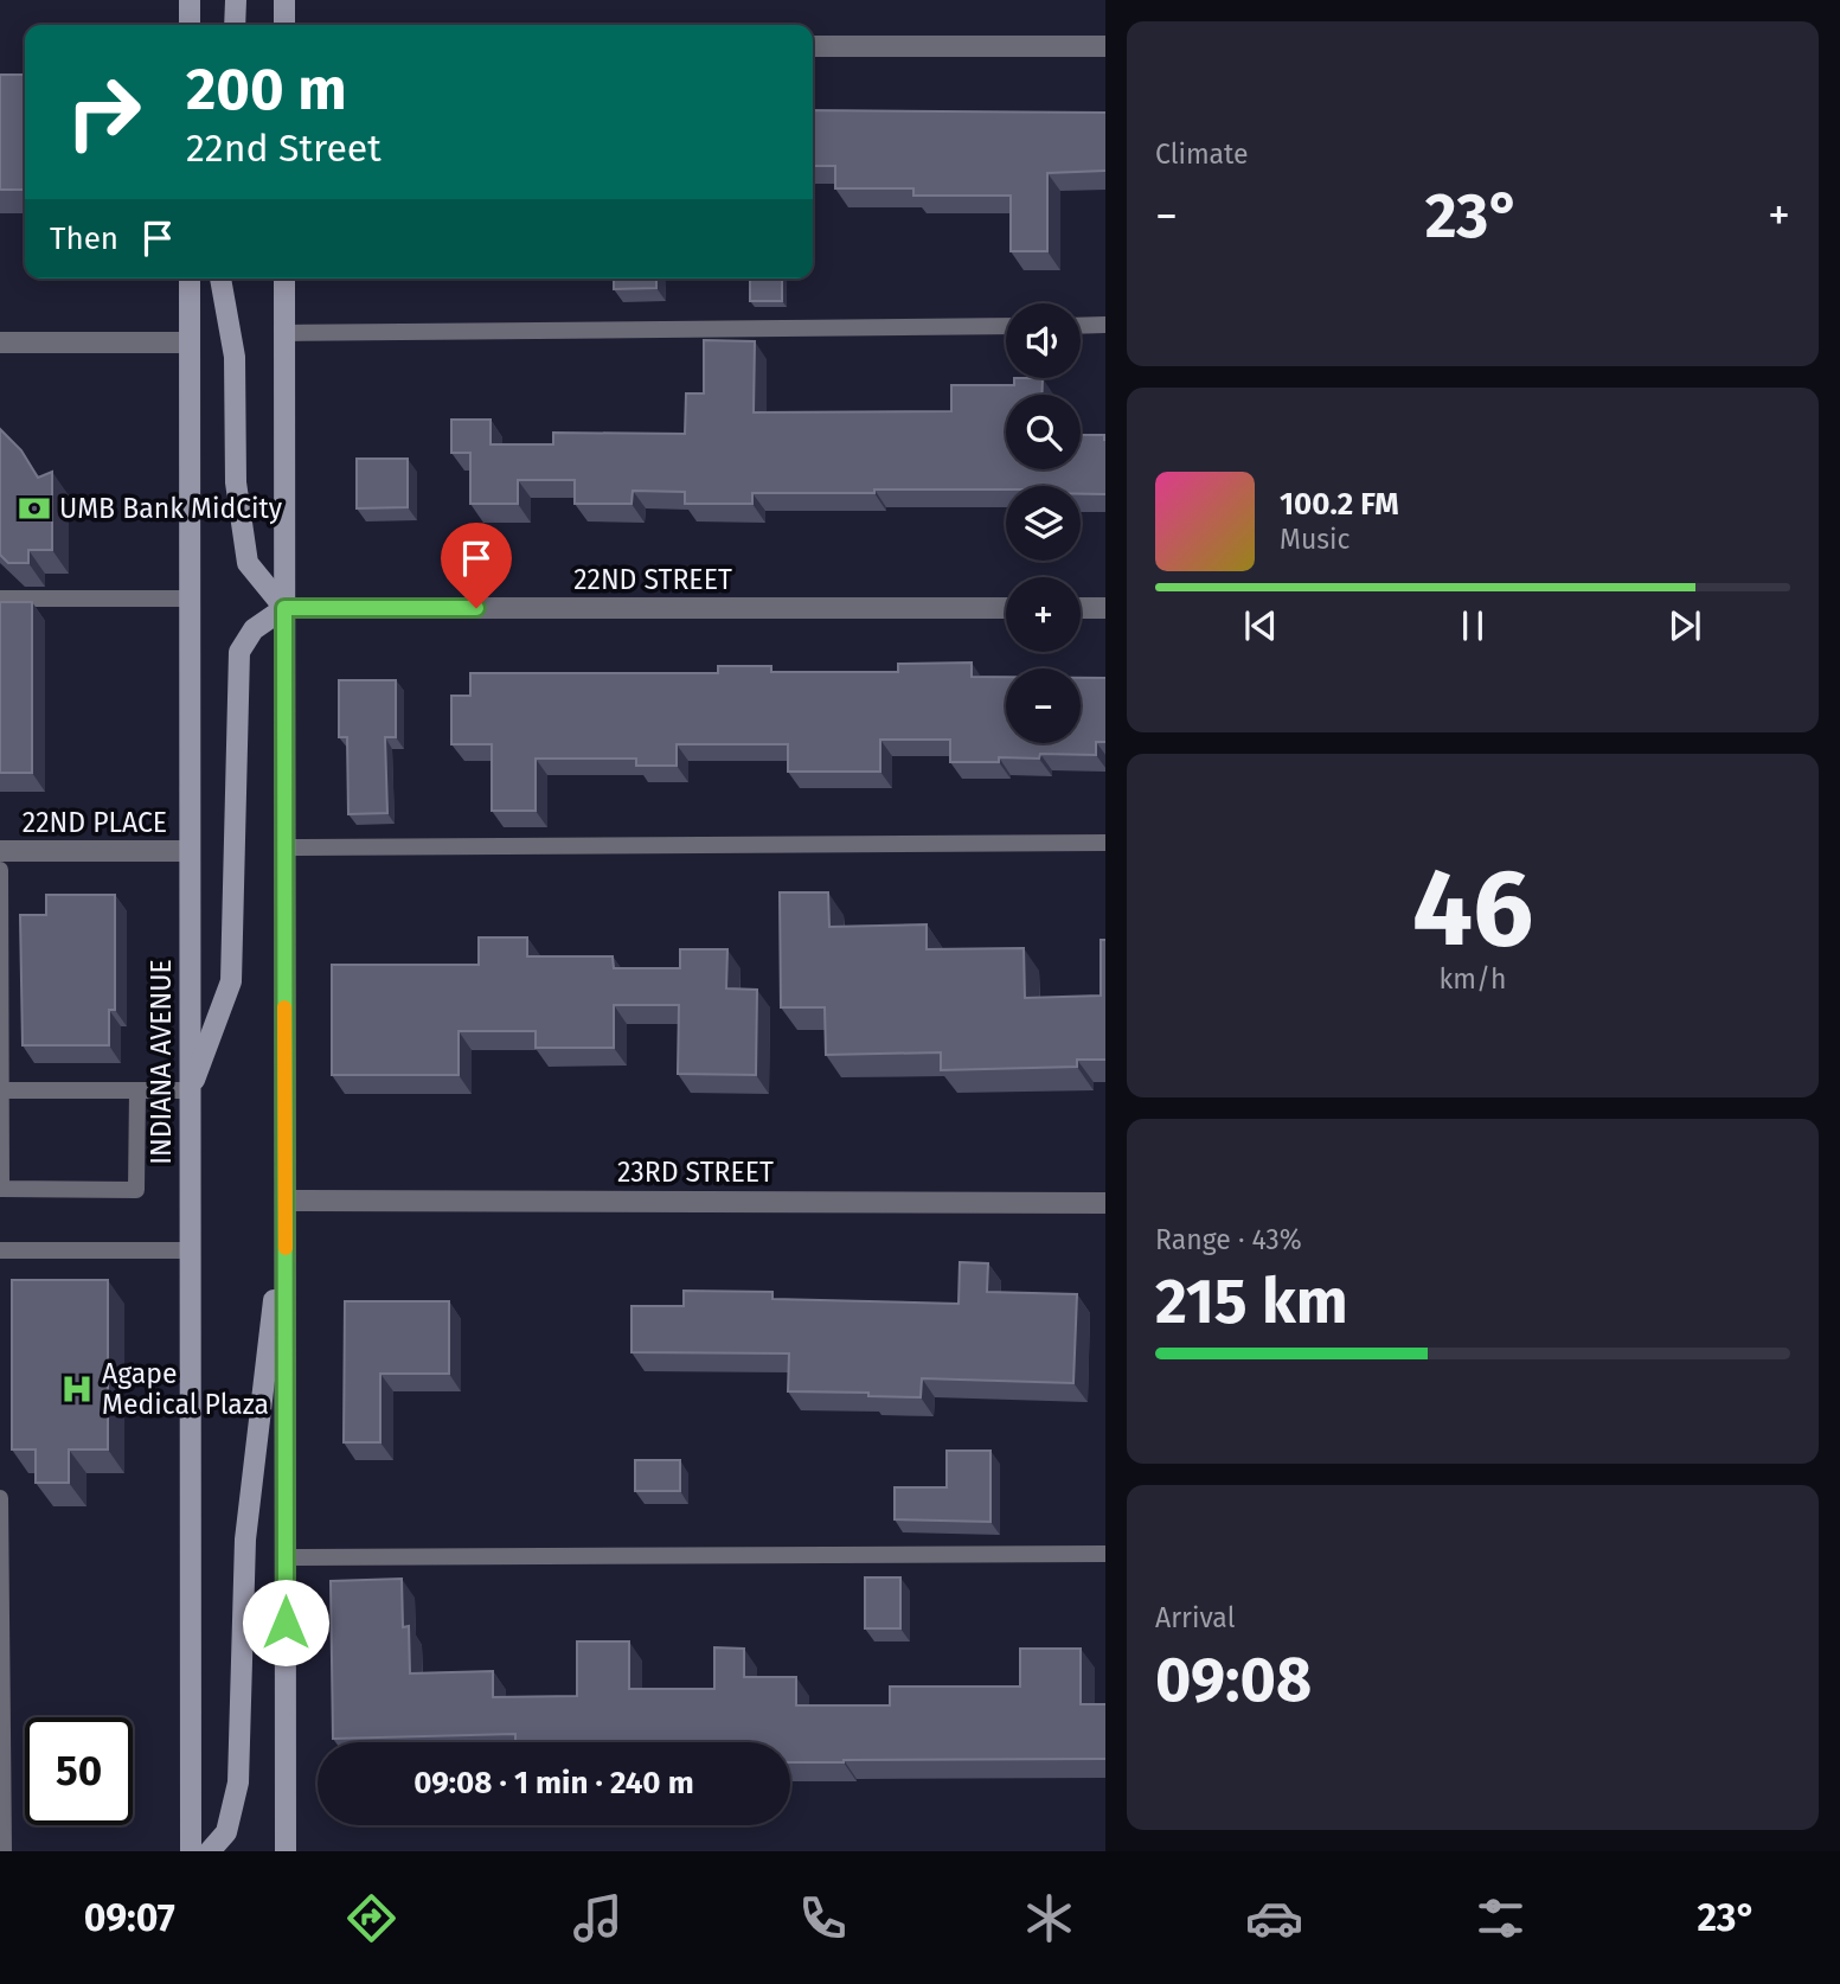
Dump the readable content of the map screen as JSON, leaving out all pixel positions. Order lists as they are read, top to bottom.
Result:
{
  "streets": {
    "main road": ["INDIANA AVENUE"],
    "street": ["22ND STREET", "22ND PLACE", "23RD STREET"]
  },
  "crossings": [
    ["22ND PLACE", "INDIANA AVENUE"]
  ],
  "places": {
    "bank": ["UMB Bank MidCity"],
    "hospital": ["Agape Medical Plaza"]
  },
  "page": {
    "tile": [
      "Climate",
      ["46", "km/h"],
      ["Range · 43%", "215 km"],
      ["Arrival", "09:08"]
    ],
    "turn": ["200 m", "22nd Street"],
    "heat": ["−", "23°", "+"],
    "then": "Then",
    "map_buttons": ["+", "−"],
    "song": ["100.2 FM", "Music"],
    "limit": "50",
    "trip": "09:08 · 1 min · 240 m",
    "tabs": ["09:07", "23°"]
  }
}
